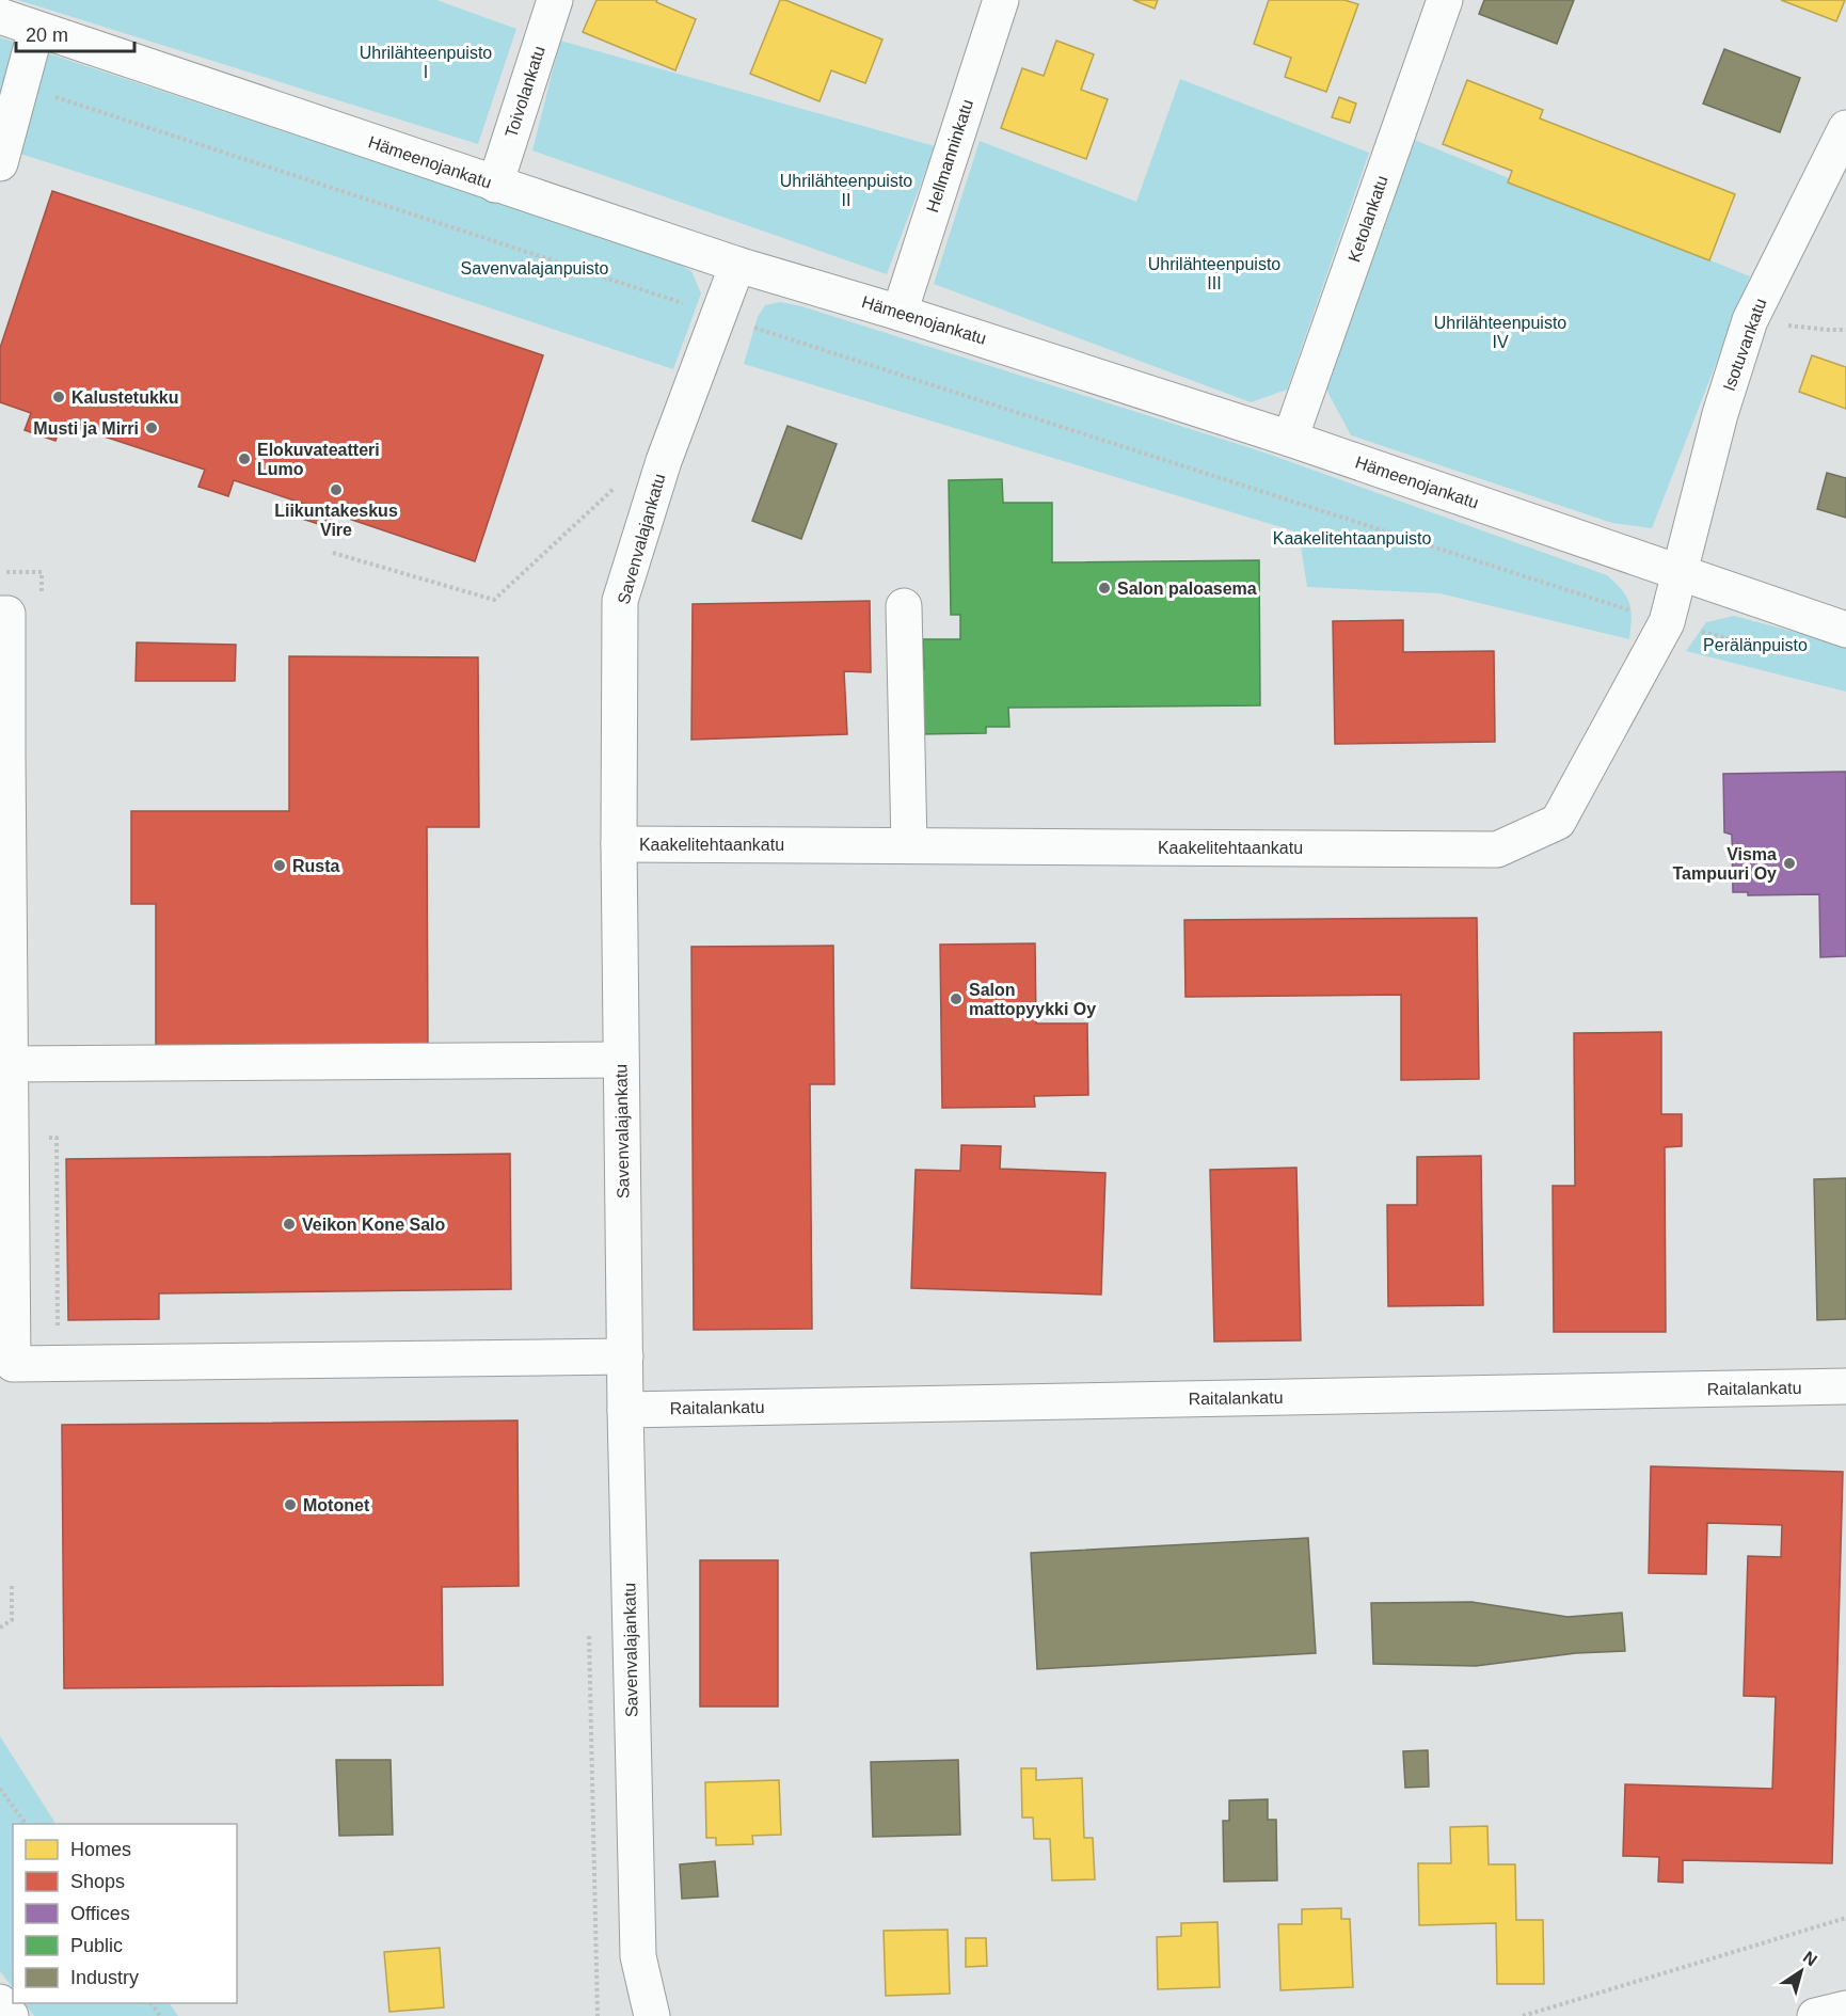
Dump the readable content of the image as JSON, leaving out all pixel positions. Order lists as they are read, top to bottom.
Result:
{
  "streets": {
    "street": [
      "Toivolankatu",
      "Hellmanninkatu",
      "Hämeenojankatu",
      "Ketolankatu",
      "Isotuvankatu",
      "Savenvalajankatu",
      "Kaakelitehtaankatu",
      "Raitalankatu"
    ]
  },
  "crossings": [
    ["Toivolankatu", "Hämeenojankatu"],
    ["Hellmanninkatu", "Hämeenojankatu"],
    ["Hämeenojankatu", "Ketolankatu"],
    ["Hämeenojankatu", "Isotuvankatu"],
    ["Hämeenojankatu", "Savenvalajankatu"],
    ["Hämeenojankatu", "Kaakelitehtaankatu"],
    ["Isotuvankatu", "Kaakelitehtaankatu"],
    ["Savenvalajankatu", "Kaakelitehtaankatu"],
    ["Savenvalajankatu", "Raitalankatu"]
  ],
  "parks": [
    "Uhrilähteenpuisto I",
    "Uhrilähteenpuisto II",
    "Uhrilähteenpuisto III",
    "Savenvalajanpuisto",
    "Uhrilähteenpuisto IV",
    "Kaakelitehtaanpuisto",
    "Perälänpuisto"
  ],
  "places": [
    "Kalustetukku",
    "Musti ja Mirri",
    "Elokuvateatteri Lumo",
    "Liikuntakeskus Vire",
    "Salon paloasema",
    "Visma Tampuuri Oy",
    "Rusta",
    "Salon mattopyykki Oy",
    "Veikon Kone Salo",
    "Motonet"
  ],
  "legend": [
    "Homes",
    "Shops",
    "Offices",
    "Public",
    "Industry"
  ],
  "scale_bar": "20 m",
  "north": "top right"
}
